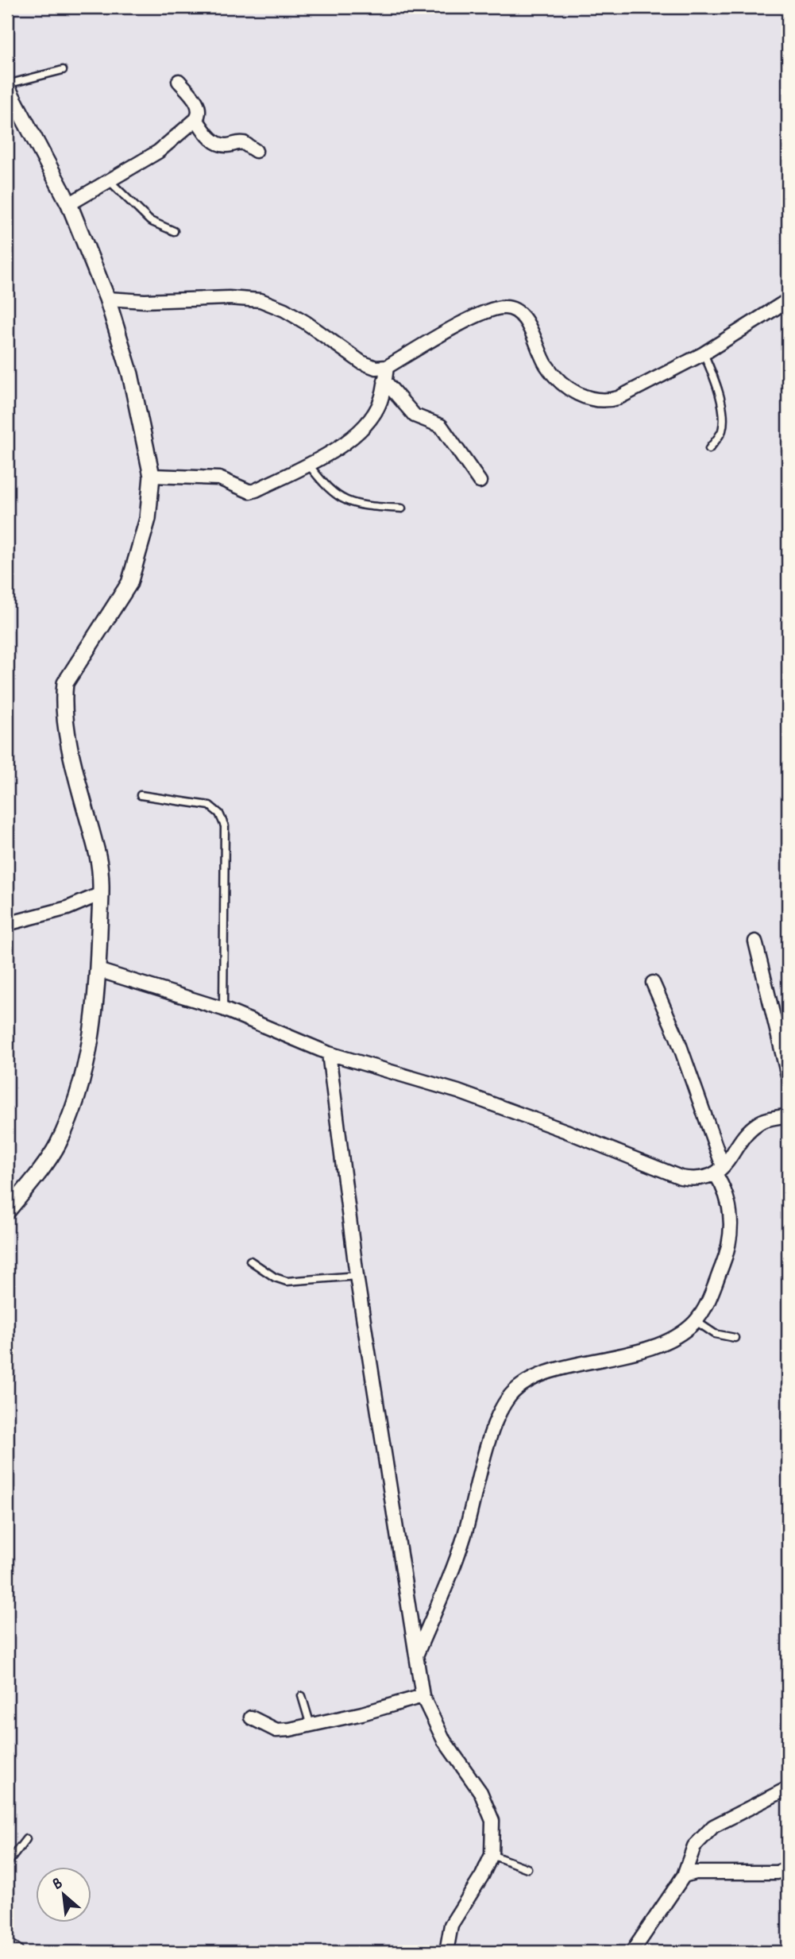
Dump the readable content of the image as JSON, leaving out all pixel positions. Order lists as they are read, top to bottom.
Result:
{
  "north": "top left"
}
